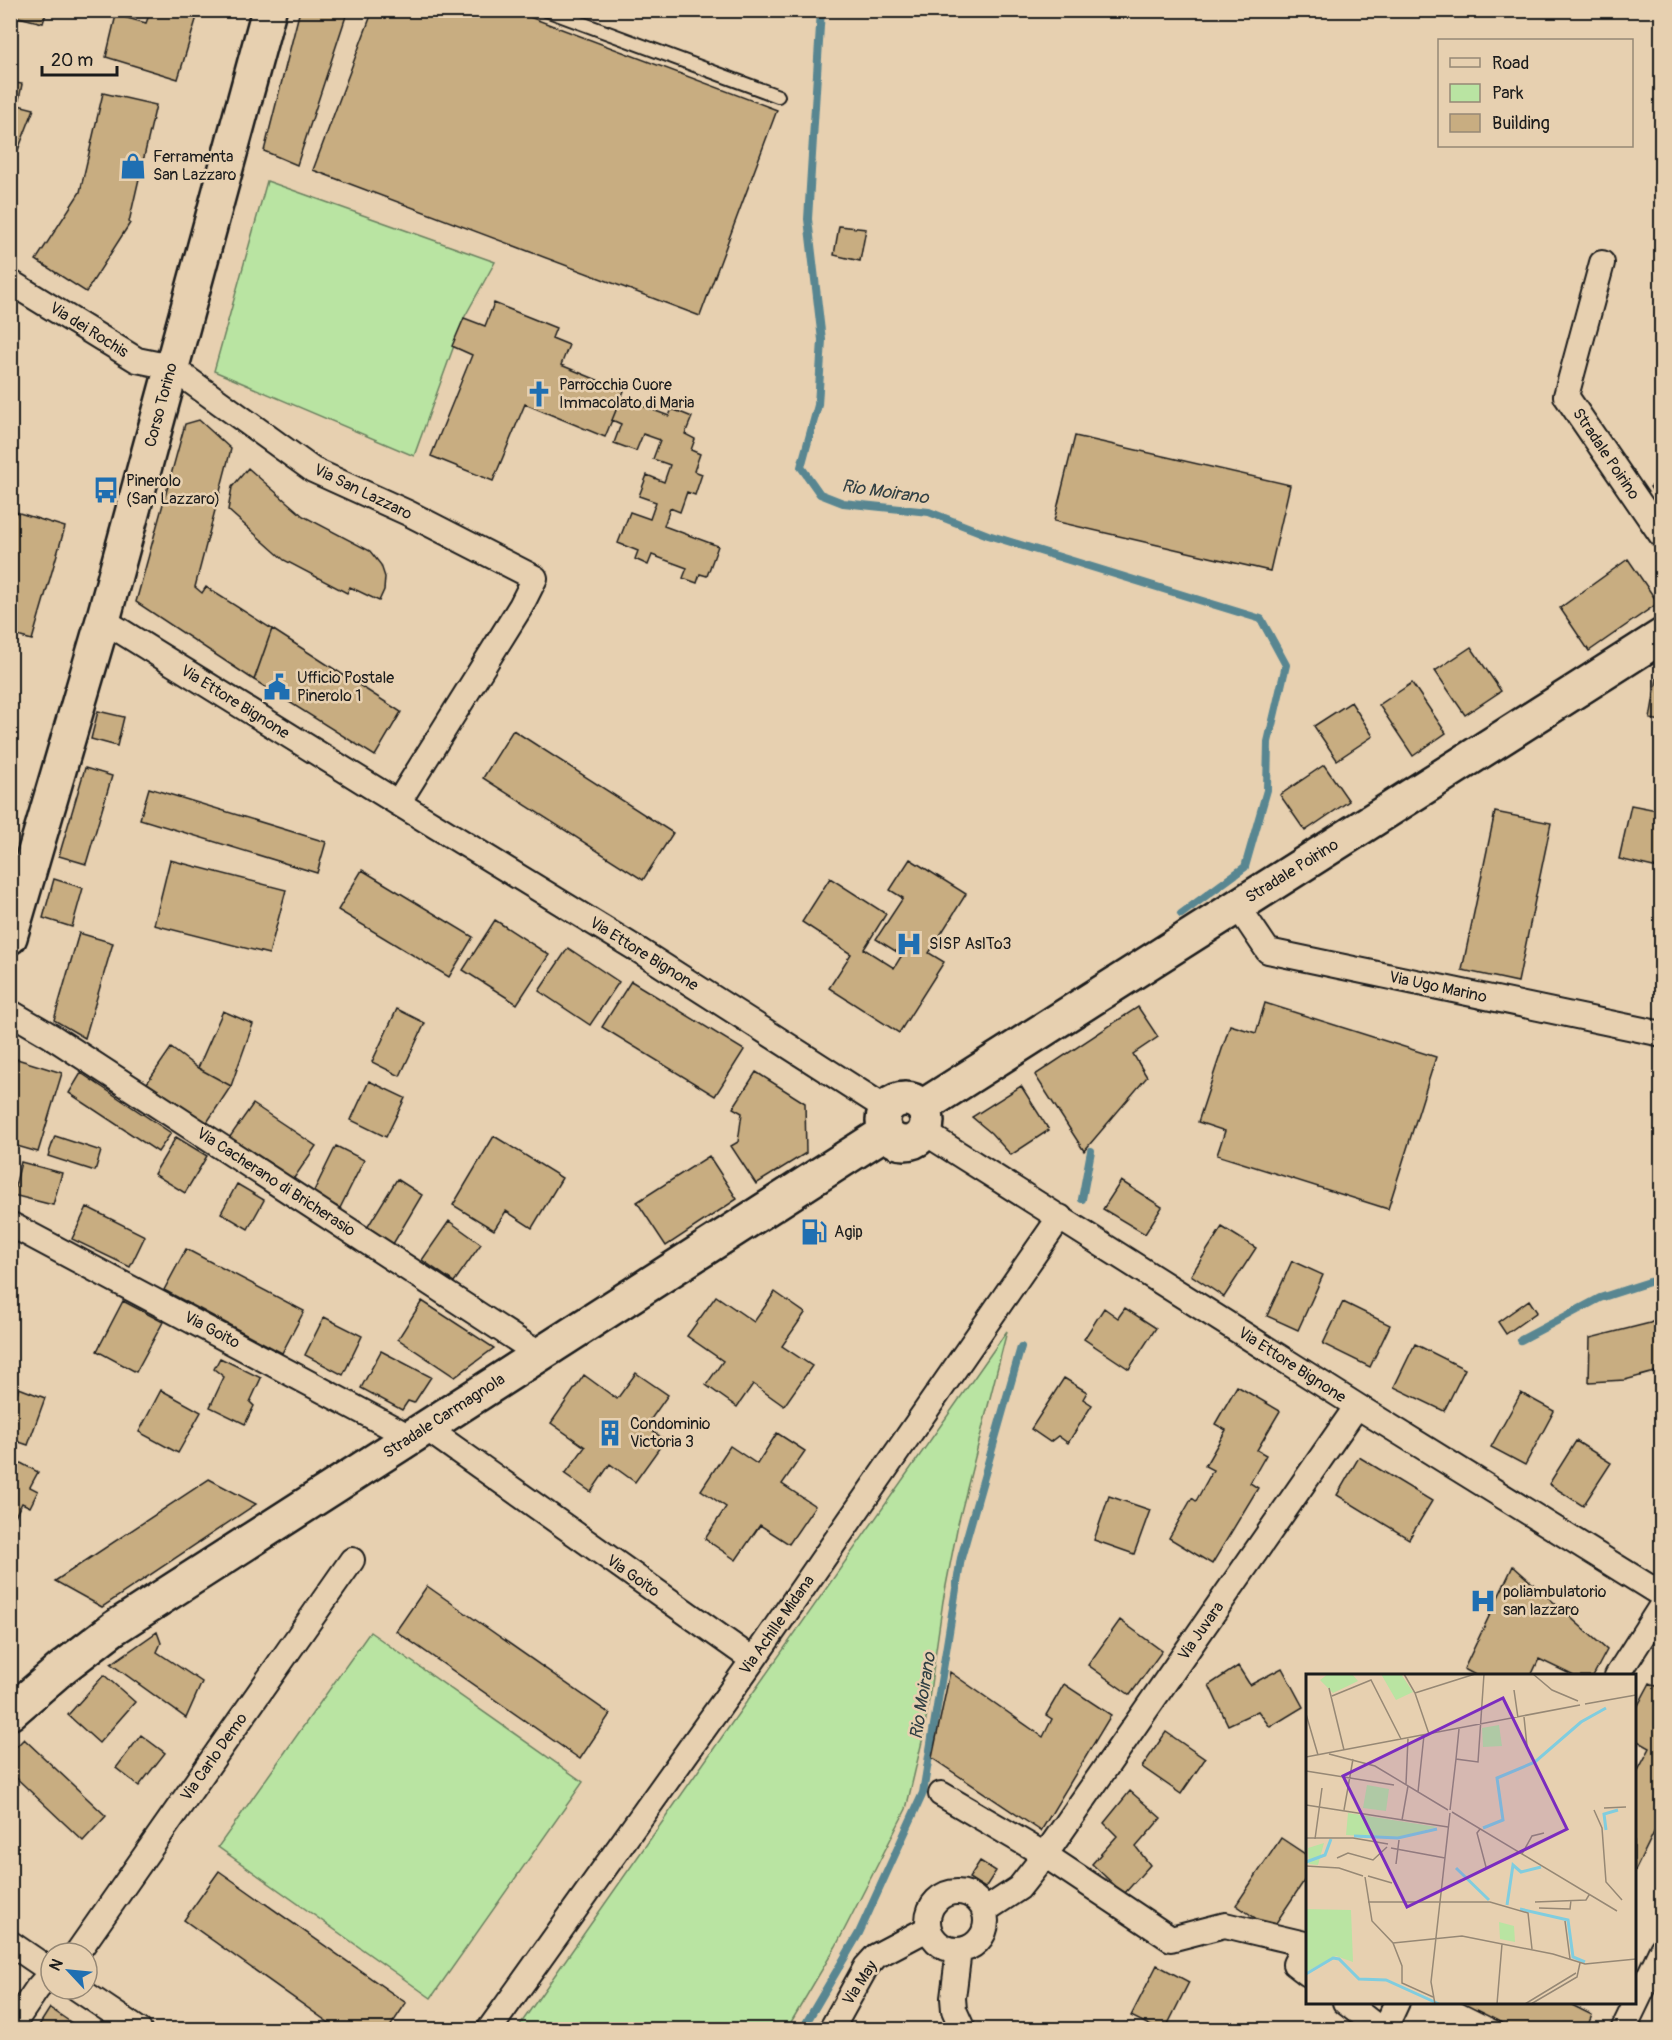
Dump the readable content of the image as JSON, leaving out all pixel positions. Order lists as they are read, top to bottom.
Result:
{
  "streets": {
    "main road": ["Corso Torino", "Stradale Poirino", "Stradale Carmagnola"],
    "street": [
      "Via dei Rochis",
      "Via San Lazzaro",
      "Via Ettore Bignone",
      "Via Ugo Marino",
      "Via Cacherano di Bricherasio",
      "Via Goito",
      "Via Achille Midana",
      "Via Juvara",
      "Via Carlo Demo",
      "Via May"
    ]
  },
  "crossings": [
    ["Via dei Rochis", "Corso Torino"],
    ["Via dei Rochis", "Via San Lazzaro"],
    ["Corso Torino", "Via San Lazzaro"],
    ["Corso Torino", "Via Ettore Bignone"],
    ["Stradale Poirino", "Via Ettore Bignone"],
    ["Stradale Poirino", "Via Ugo Marino"],
    ["Stradale Poirino", "Stradale Carmagnola"],
    ["Via San Lazzaro", "Via Ettore Bignone"],
    ["Via Ettore Bignone", "Stradale Carmagnola"],
    ["Via Ettore Bignone", "Via Achille Midana"],
    ["Via Ettore Bignone", "Via Juvara"],
    ["Via Cacherano di Bricherasio", "Stradale Carmagnola"],
    ["Via Goito", "Stradale Carmagnola"],
    ["Via Goito", "Via Achille Midana"],
    ["Via Juvara", "Via May"]
  ],
  "water": ["Rio Moirano"],
  "places": {
    "shop": ["Ferramenta San Lazzaro"],
    "church": ["Parrocchia Cuore Immacolato di Maria"],
    "bus stop": ["Pinerolo (San Lazzaro)"],
    "public building": ["Ufficio Postale Pinerolo 1"],
    "hospital": ["SISP AslTo3", "poliambulatorio san lazzaro"],
    "fuel station": ["Agip"],
    "building": ["Condominio Victoria 3"]
  },
  "legend": ["Road", "Park", "Building"],
  "scale_bar": "20 m",
  "north": "top left"
}
